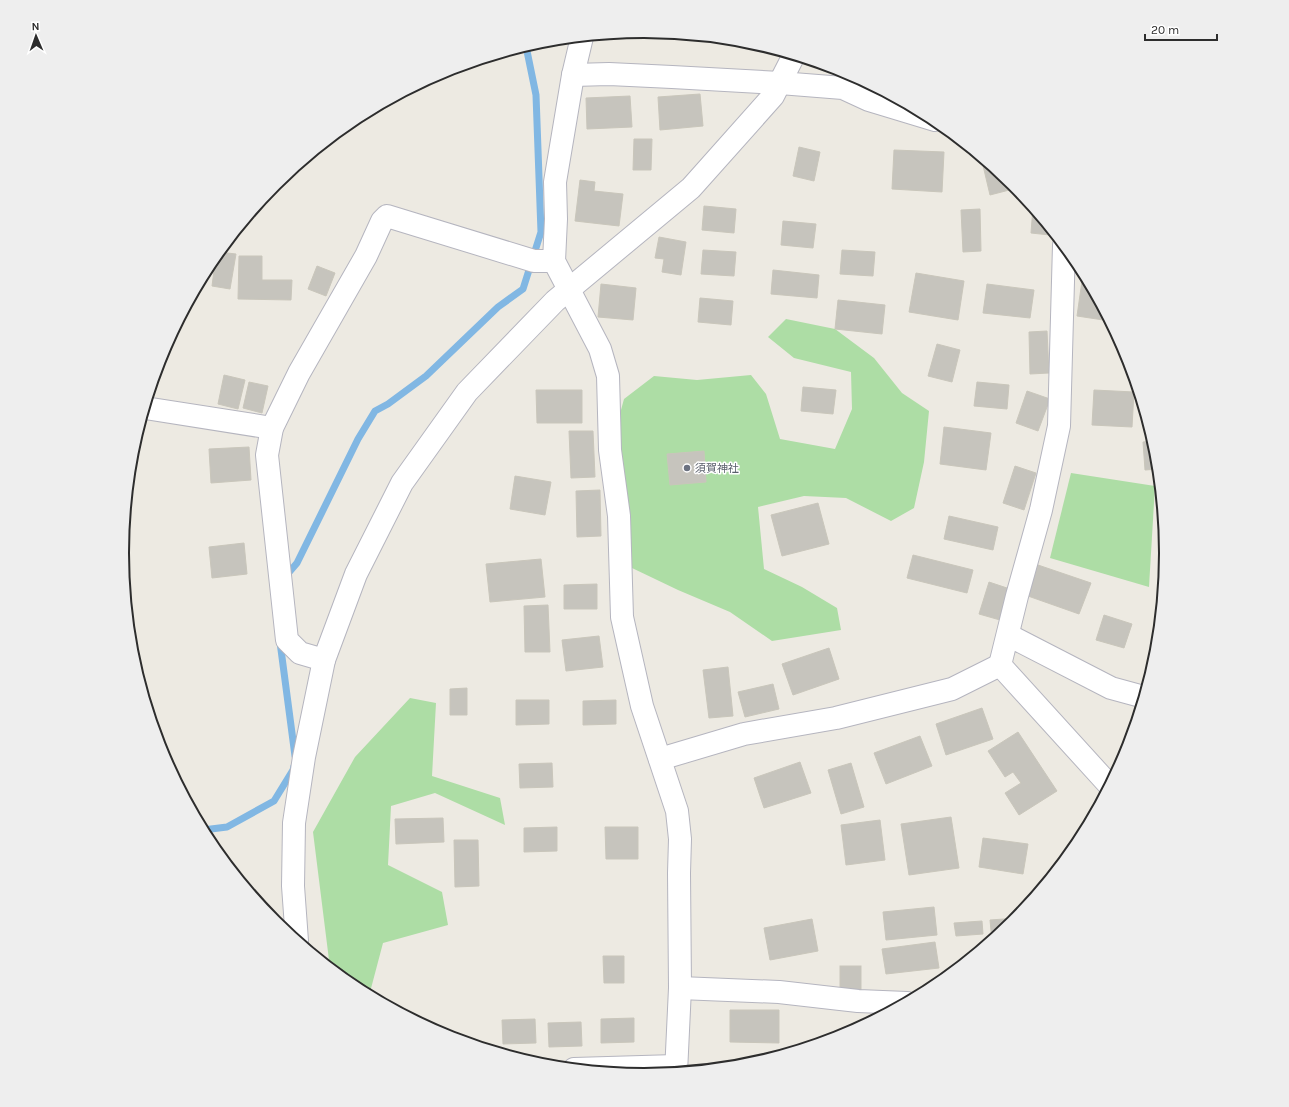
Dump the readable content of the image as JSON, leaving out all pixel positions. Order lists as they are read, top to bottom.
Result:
{
  "places": ["須賀神社"],
  "scale_bar": "20 m",
  "north": "top"
}
